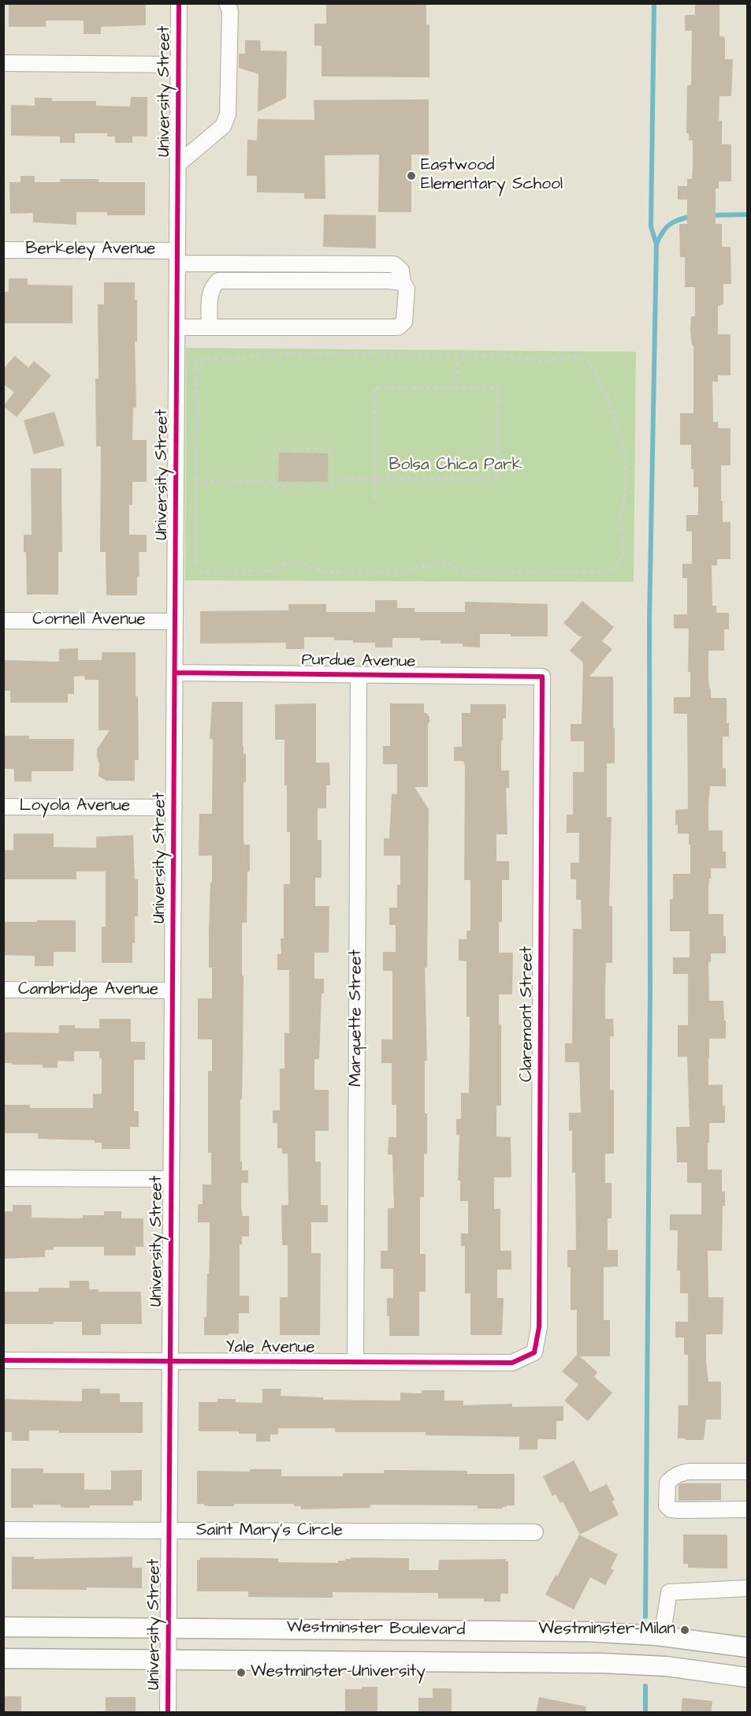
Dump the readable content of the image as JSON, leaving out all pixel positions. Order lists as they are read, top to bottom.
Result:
{
  "streets": {
    "main road": ["Westminster Boulevard"],
    "street": [
      "University Street",
      "Berkeley Avenue",
      "Cornell Avenue",
      "Purdue Avenue",
      "Loyola Avenue",
      "Cambridge Avenue",
      "Claremont Street",
      "Marquette Street",
      "Yale Avenue",
      "Saint Mary's Circle"
    ]
  },
  "crossings": [
    ["University Street", "Berkeley Avenue"],
    ["University Street", "Cornell Avenue"],
    ["University Street", "Purdue Avenue"],
    ["University Street", "Loyola Avenue"],
    ["University Street", "Cambridge Avenue"],
    ["University Street", "Yale Avenue"],
    ["University Street", "Saint Mary's Circle"],
    ["University Street", "Westminster Boulevard"],
    ["Purdue Avenue", "Claremont Street"],
    ["Purdue Avenue", "Marquette Street"],
    ["Claremont Street", "Yale Avenue"],
    ["Marquette Street", "Yale Avenue"]
  ],
  "parks": ["Bolsa Chica Park"],
  "places": ["Eastwood Elementary School", "Westminster-Milan", "Westminster-University"]
}
